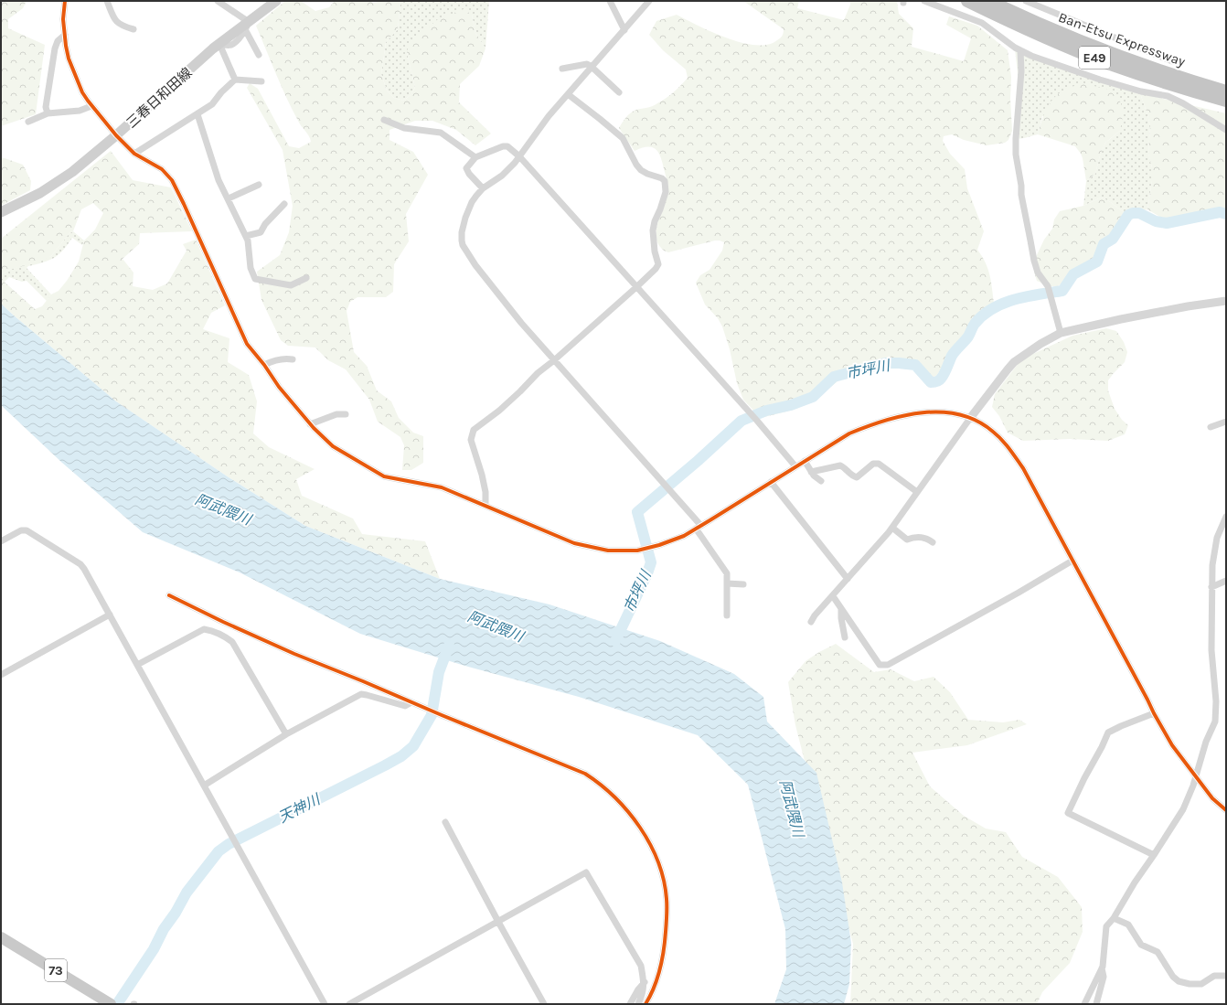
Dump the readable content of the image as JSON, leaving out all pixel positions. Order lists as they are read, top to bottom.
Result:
{
  "streets": {
    "highway": ["Ban-Etsu Expressway", "E49"],
    "main road": ["三春日和田線", "73"]
  },
  "water": ["市坪川", "阿武隈川", "天神川"]
}
